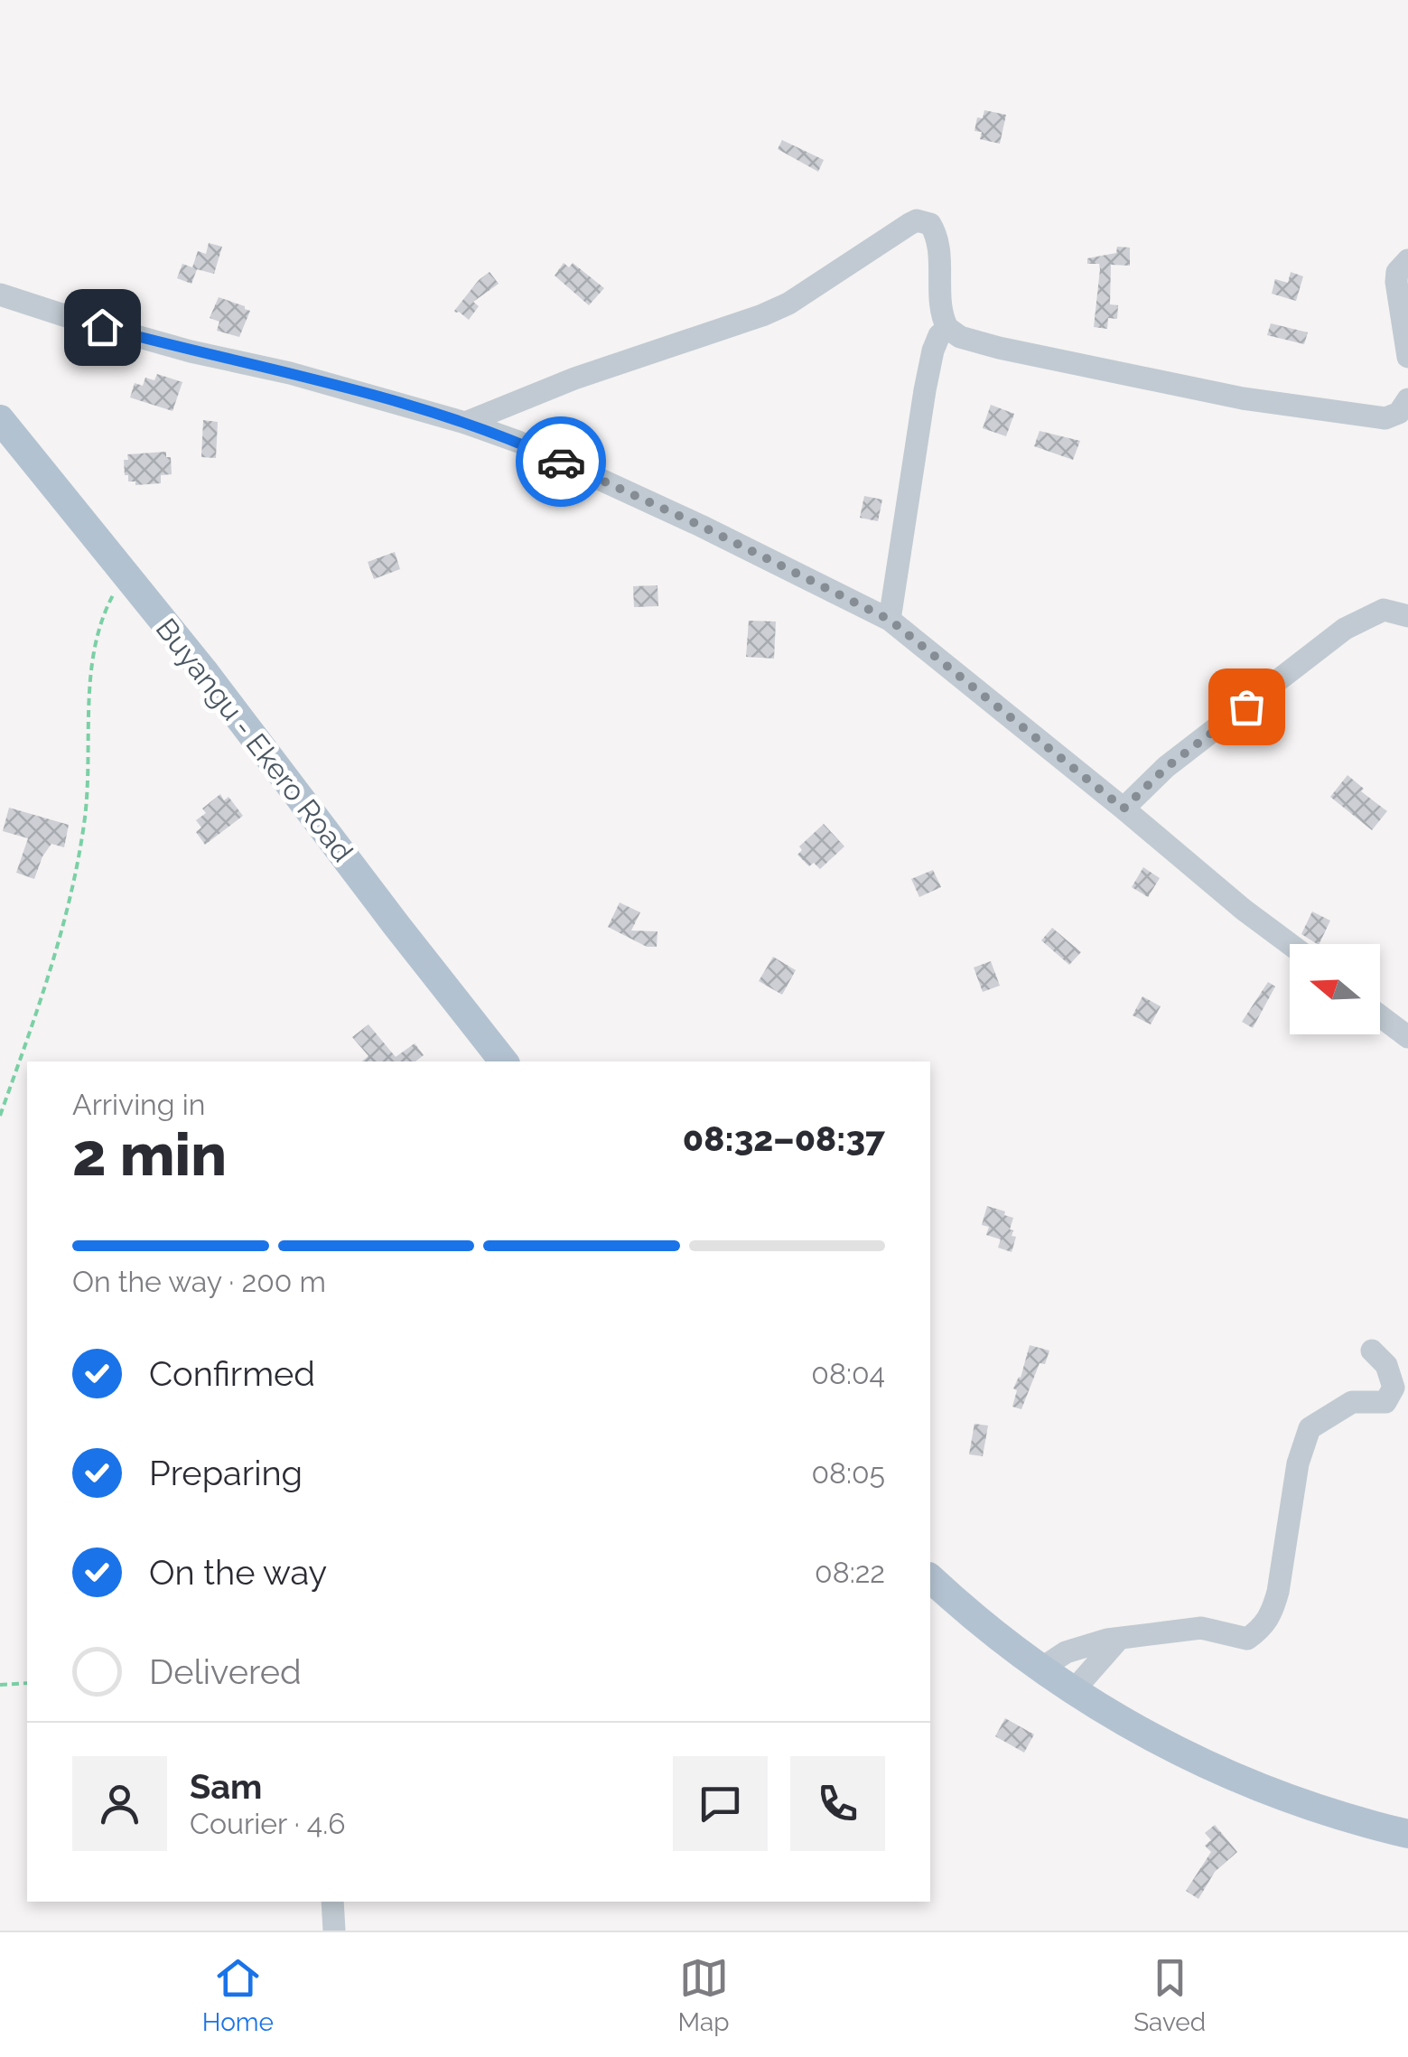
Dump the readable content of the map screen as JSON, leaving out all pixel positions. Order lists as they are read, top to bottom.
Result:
{
  "streets": {
    "main road": ["Buyangu - Ekero Road"]
  },
  "north": "left",
  "page": {
    "heading": ["2 min", "Arriving in", "08:32–08:37"],
    "panel": ["Sam", "Courier · 4.6"],
    "bar": "On the way · 200 m",
    "list": [
      ["Confirmed", "08:04"],
      ["Preparing", "08:05"],
      ["On the way", "08:22"],
      "Delivered"
    ],
    "tabs": ["Home", "Map", "Saved"]
  }
}
